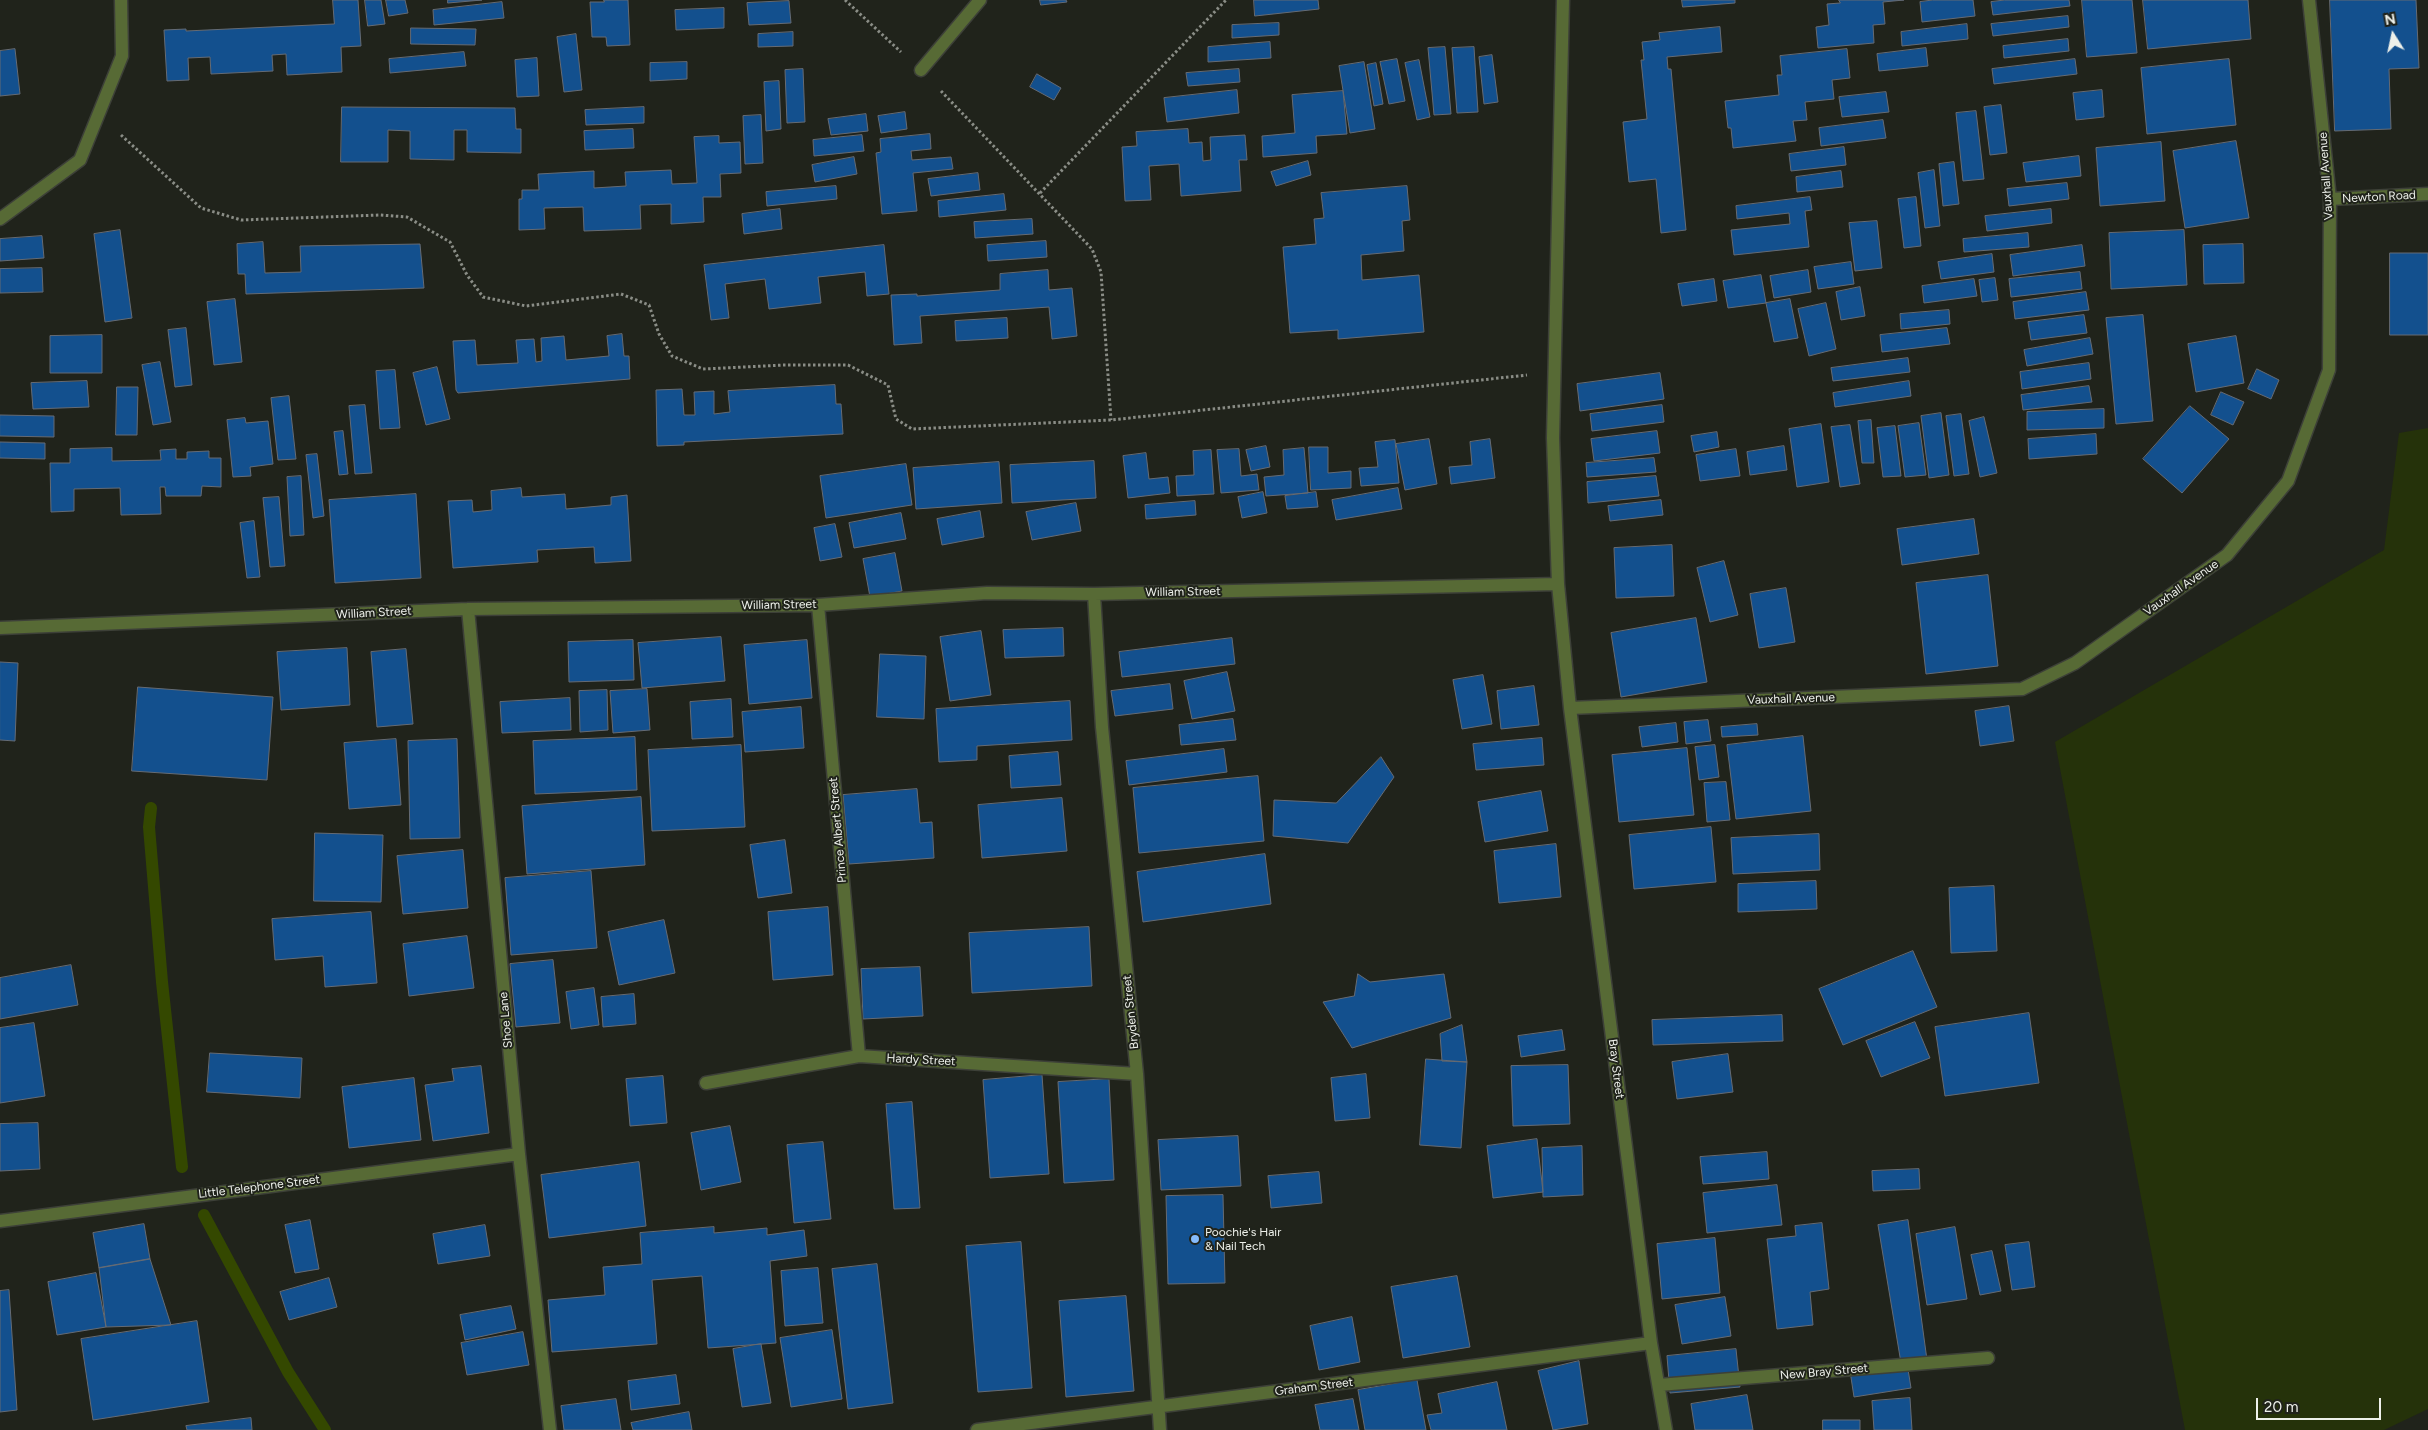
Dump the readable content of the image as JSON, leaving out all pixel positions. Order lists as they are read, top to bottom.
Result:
{
  "streets": {
    "street": [
      "Vauxhall Avenue",
      "Newton Road",
      "William Street",
      "Prince Albert Street",
      "Bryden Street",
      "Shoe Lane",
      "Hardy Street",
      "Bray Street",
      "Little Telephone Street",
      "New Bray Street",
      "Graham Street"
    ]
  },
  "crossings": [
    ["Vauxhall Avenue", "Newton Road"],
    ["Vauxhall Avenue", "Bray Street"],
    ["William Street", "Prince Albert Street"],
    ["William Street", "Bryden Street"],
    ["William Street", "Shoe Lane"],
    ["William Street", "Bray Street"],
    ["Prince Albert Street", "Hardy Street"],
    ["Bryden Street", "Hardy Street"],
    ["Bryden Street", "Graham Street"],
    ["Shoe Lane", "Little Telephone Street"],
    ["Bray Street", "New Bray Street"],
    ["Bray Street", "Graham Street"]
  ],
  "places": ["Poochie's Hair & Nail Tech"],
  "scale_bar": "20 m",
  "north": "top"
}
